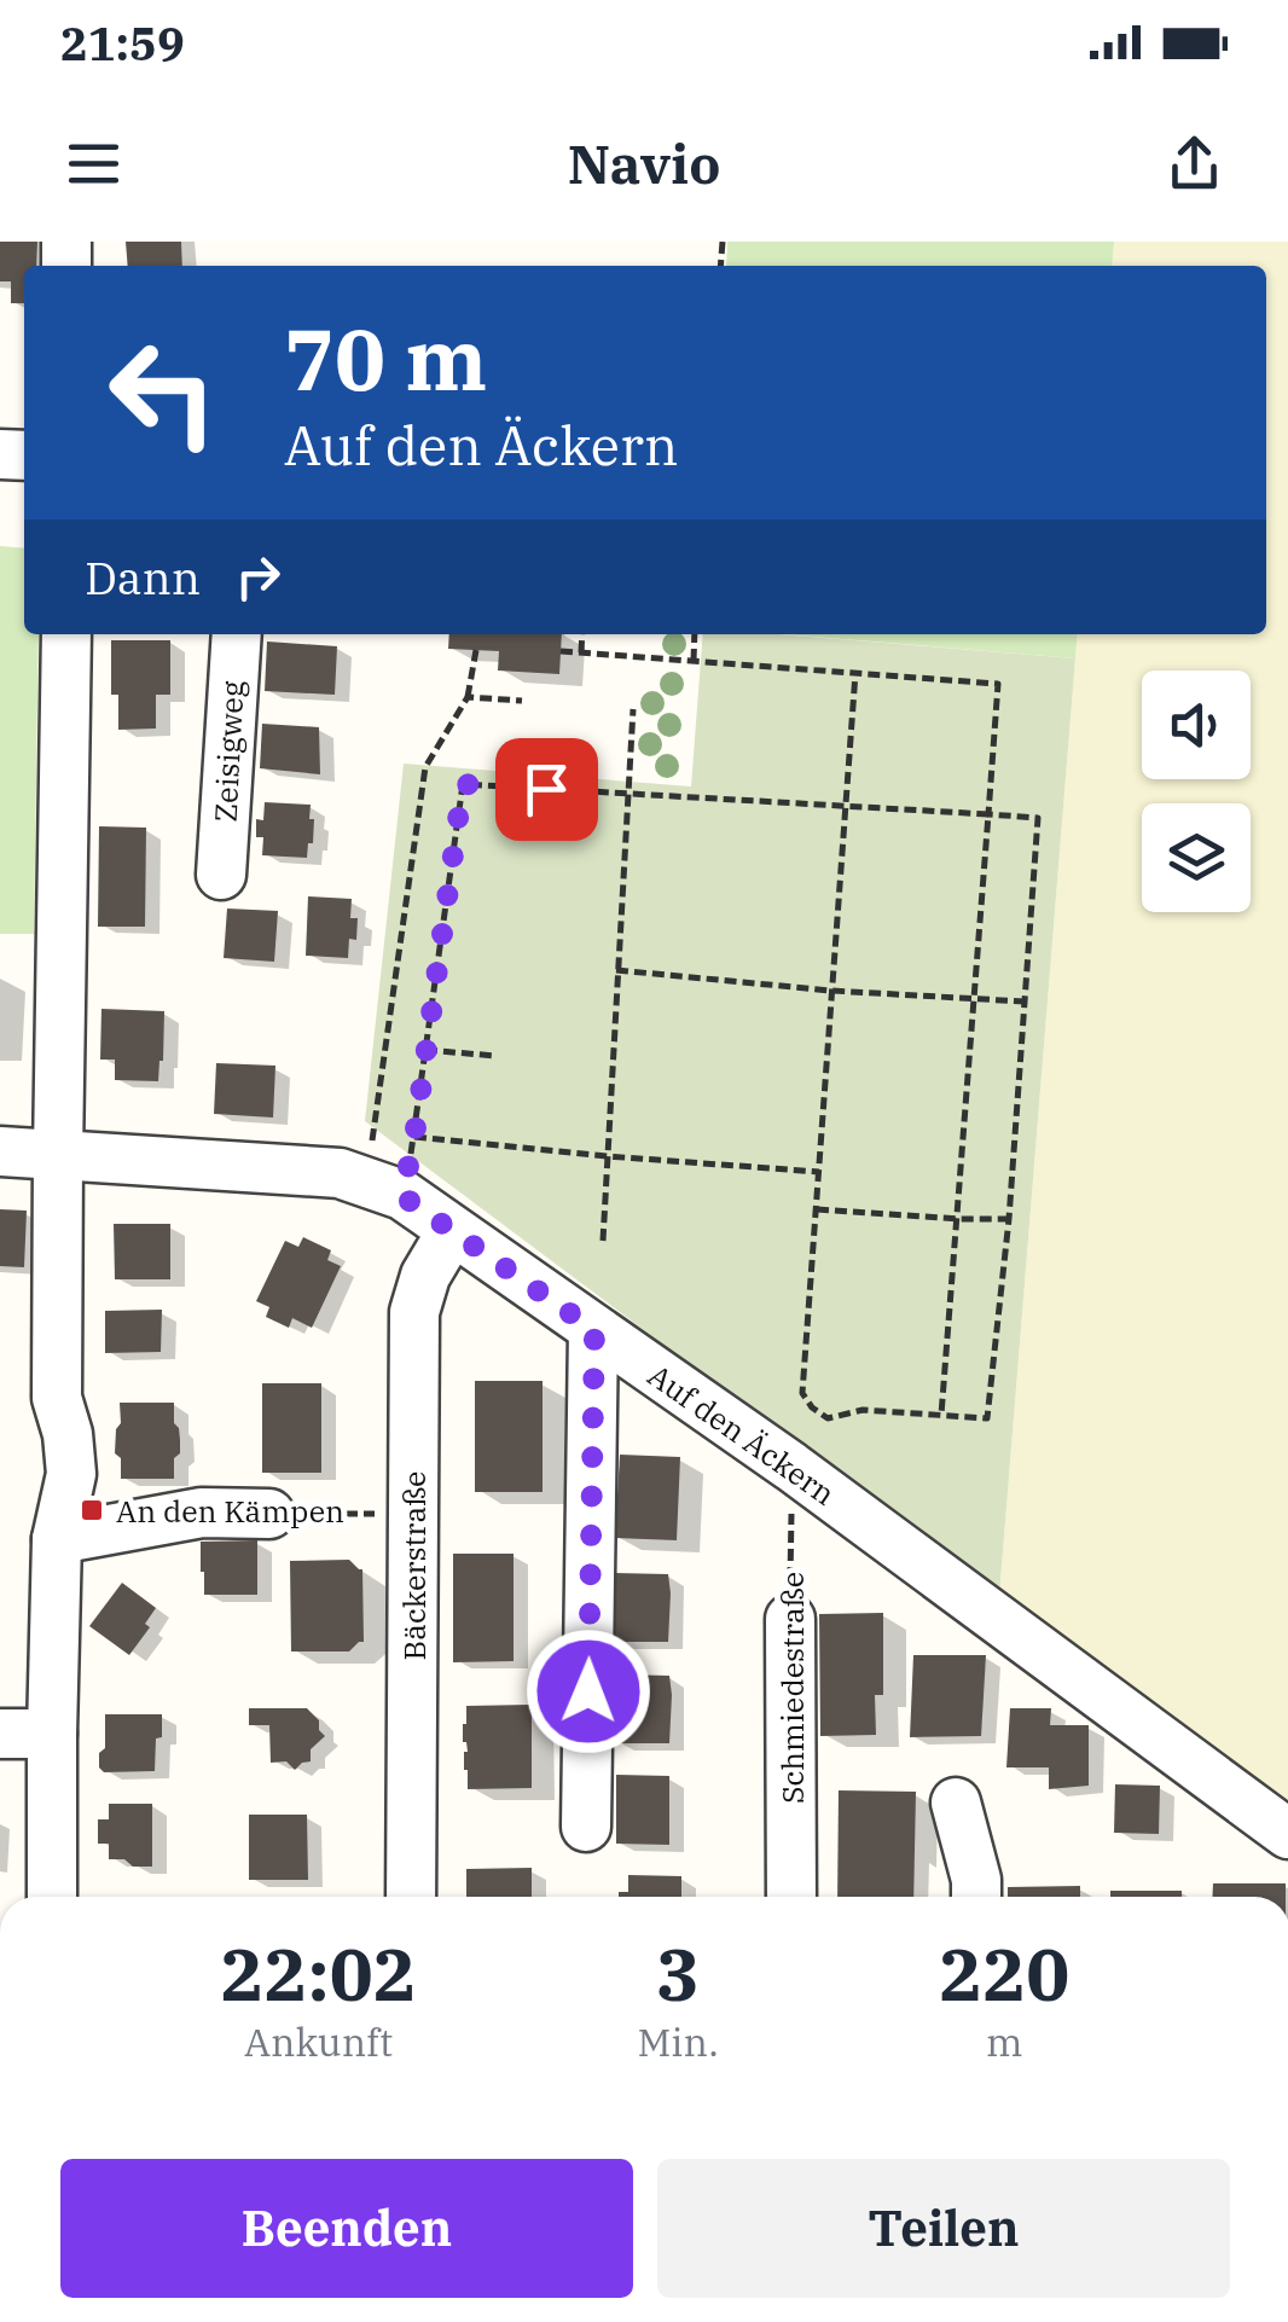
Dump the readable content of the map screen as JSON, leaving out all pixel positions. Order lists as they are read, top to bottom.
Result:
{
  "streets": {
    "street": [
      "Zeisigweg",
      "Auf den Äckern",
      "Bäckerstraße",
      "Schmiedestraße"
    ]
  },
  "crossings": [
    ["Auf den Äckern", "Bäckerstraße"],
    ["Auf den Äckern", "Schmiedestraße"]
  ],
  "places": {
    "transit": ["An den Kämpen"]
  },
  "page": {
    "status": "21:59",
    "header": "Navio",
    "turn": ["70 m", "Auf den Äckern"],
    "then": "Dann",
    "eta": [
      "22:02",
      "Ankunft",
      "3",
      "Min.",
      "220",
      "m"
    ],
    "buttons": ["Beenden", "Teilen"]
  }
}
